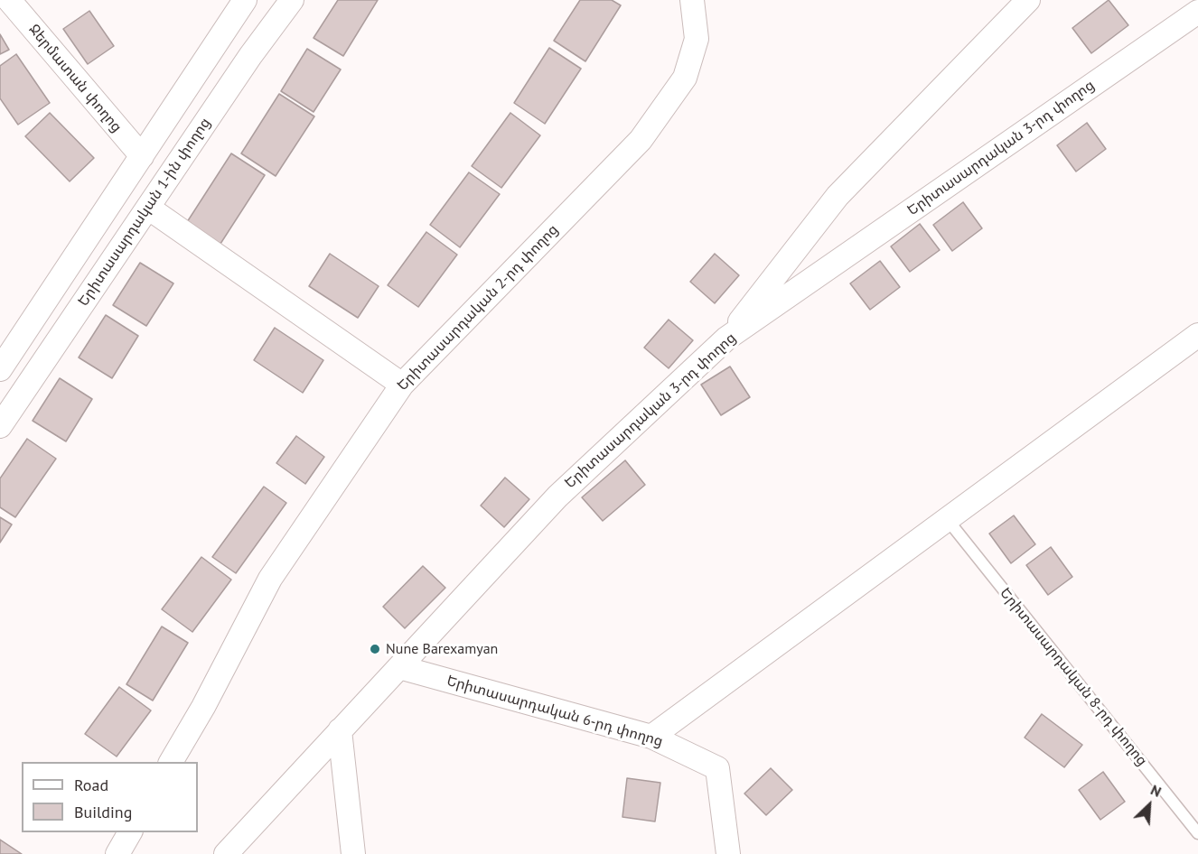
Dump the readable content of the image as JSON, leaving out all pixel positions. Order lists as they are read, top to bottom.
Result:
{
  "streets": {
    "street": [
      "Ջերմատան փողոց",
      "Երիտասարդական 3-րդ փողոց",
      "Երիտասարդական 1-ին փողոց",
      "Երիտասարդական 2-րդ փողոց",
      "Երիտասարդական 6-րդ փողոց"
    ],
    "lane": ["Երիտասարդական 8-րդ փողոց"]
  },
  "crossings": [
    ["Երիտասարդական 3-րդ փողոց", "Երիտասարդական 6-րդ փողոց"]
  ],
  "places": ["Nune Barexamyan"],
  "legend": ["Road", "Building"],
  "north": "top right"
}
